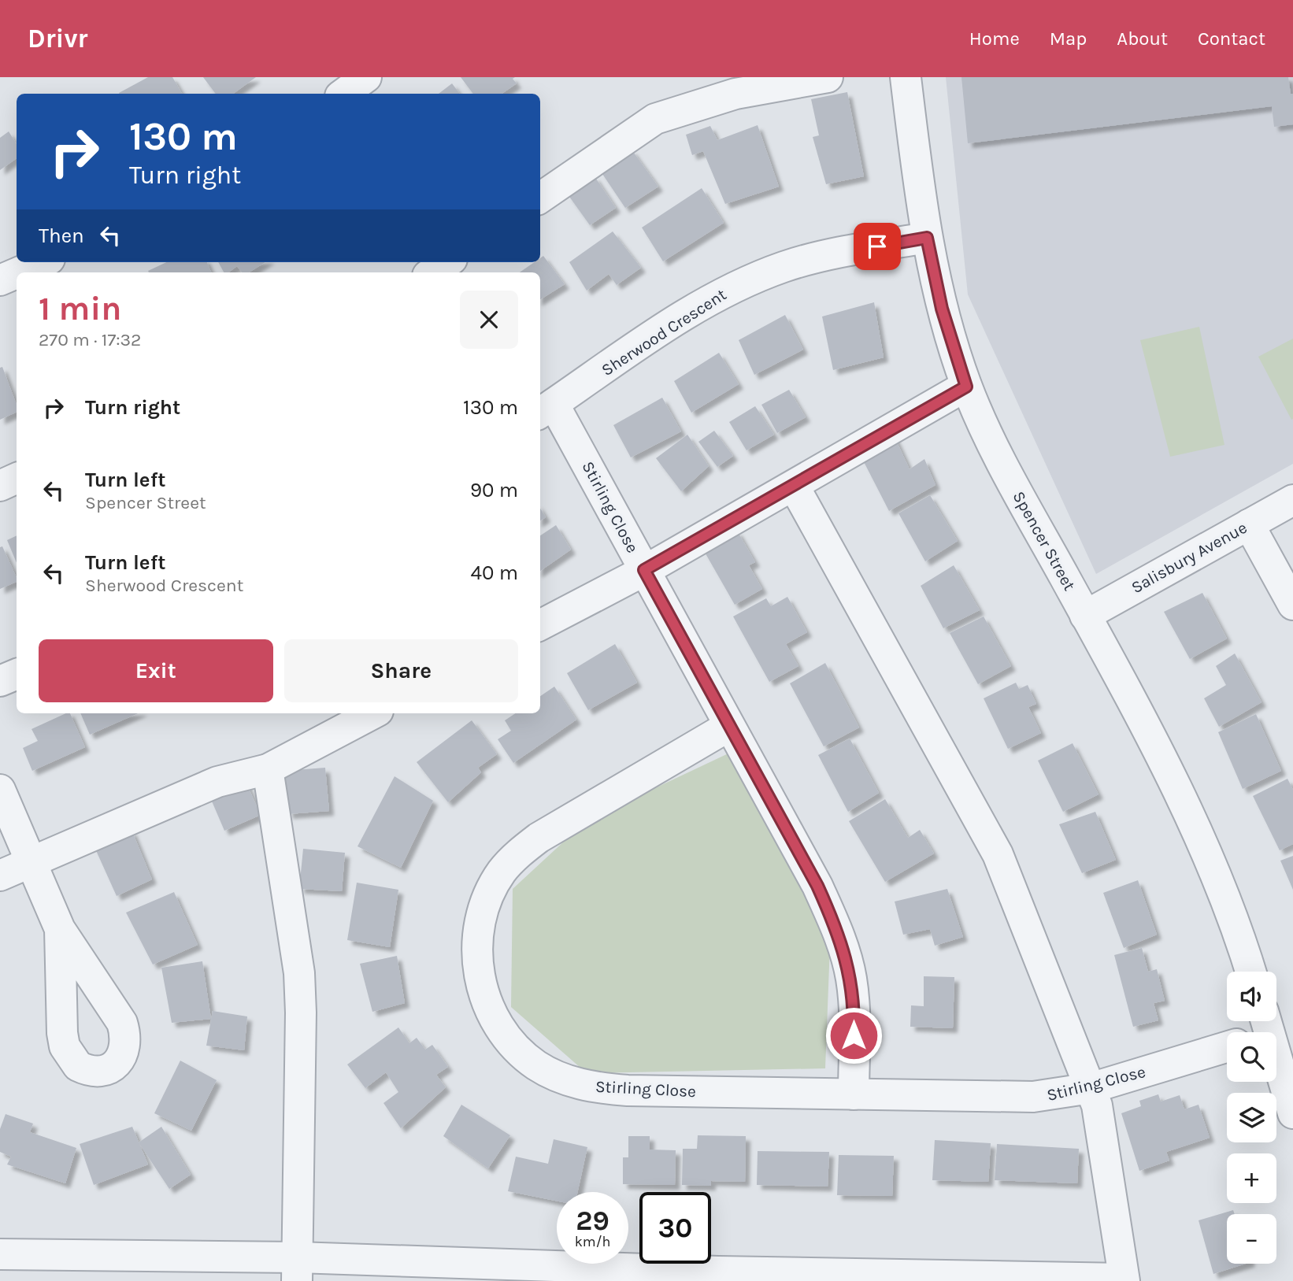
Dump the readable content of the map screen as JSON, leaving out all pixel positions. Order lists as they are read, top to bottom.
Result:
{
  "streets": {
    "street": [
      "Sherwood Crescent",
      "Stirling Close",
      "Spencer Street",
      "Salisbury Avenue"
    ]
  },
  "crossings": [
    ["Sherwood Crescent", "Stirling Close"],
    ["Sherwood Crescent", "Spencer Street"],
    ["Spencer Street", "Salisbury Avenue"]
  ],
  "page": {
    "header": "Drivr",
    "nav": [
      "Home",
      "Map",
      "About",
      "Contact"
    ],
    "turn": ["130 m", "Turn right"],
    "then": "Then",
    "heading": ["1 min", "270 m · 17:32"],
    "list": [
      {
        "name": "Turn right",
        "value": "130 m"
      },
      {
        "name": "Turn left",
        "note": "Spencer Street",
        "value": "90 m"
      },
      {
        "name": "Turn left",
        "note": "Sherwood Crescent",
        "value": "40 m"
      }
    ],
    "buttons": ["Exit", "Share"],
    "map_buttons": ["+", "−"],
    "speed": "29 km/h",
    "limit": "30"
  }
}
